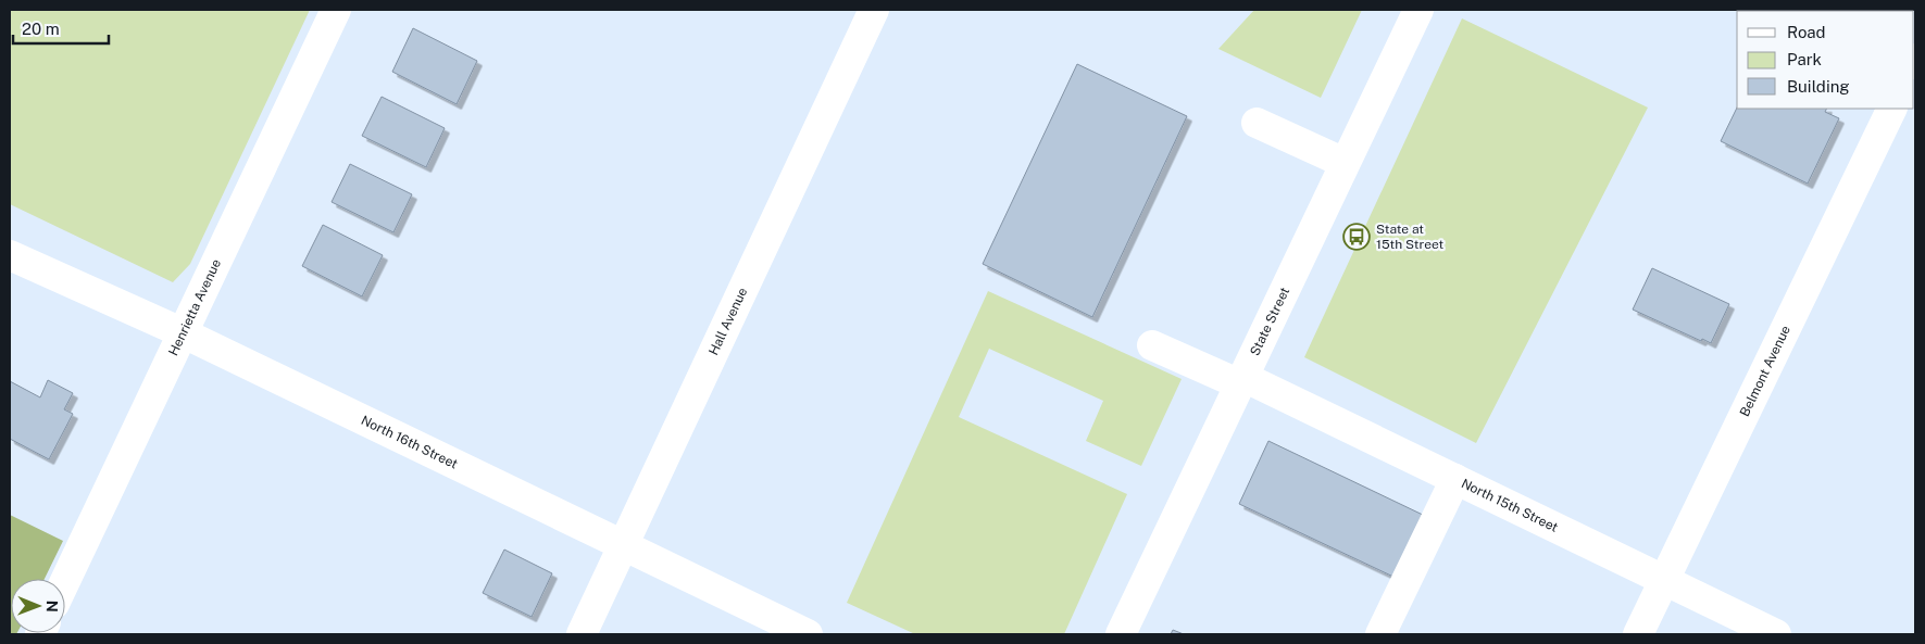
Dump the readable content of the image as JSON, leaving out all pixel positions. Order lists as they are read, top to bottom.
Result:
{
  "streets": {
    "street": [
      "Henrietta Avenue",
      "State Street",
      "Hall Avenue",
      "Belmont Avenue",
      "North 16th Street",
      "North 15th Street"
    ]
  },
  "crossings": [
    ["Henrietta Avenue", "North 16th Street"],
    ["State Street", "North 15th Street"],
    ["Hall Avenue", "North 16th Street"],
    ["Belmont Avenue", "North 15th Street"]
  ],
  "places": {
    "bus stop": ["State at 15th Street"]
  },
  "legend": ["Road", "Park", "Building"],
  "scale_bar": "20 m",
  "north": "right"
}
